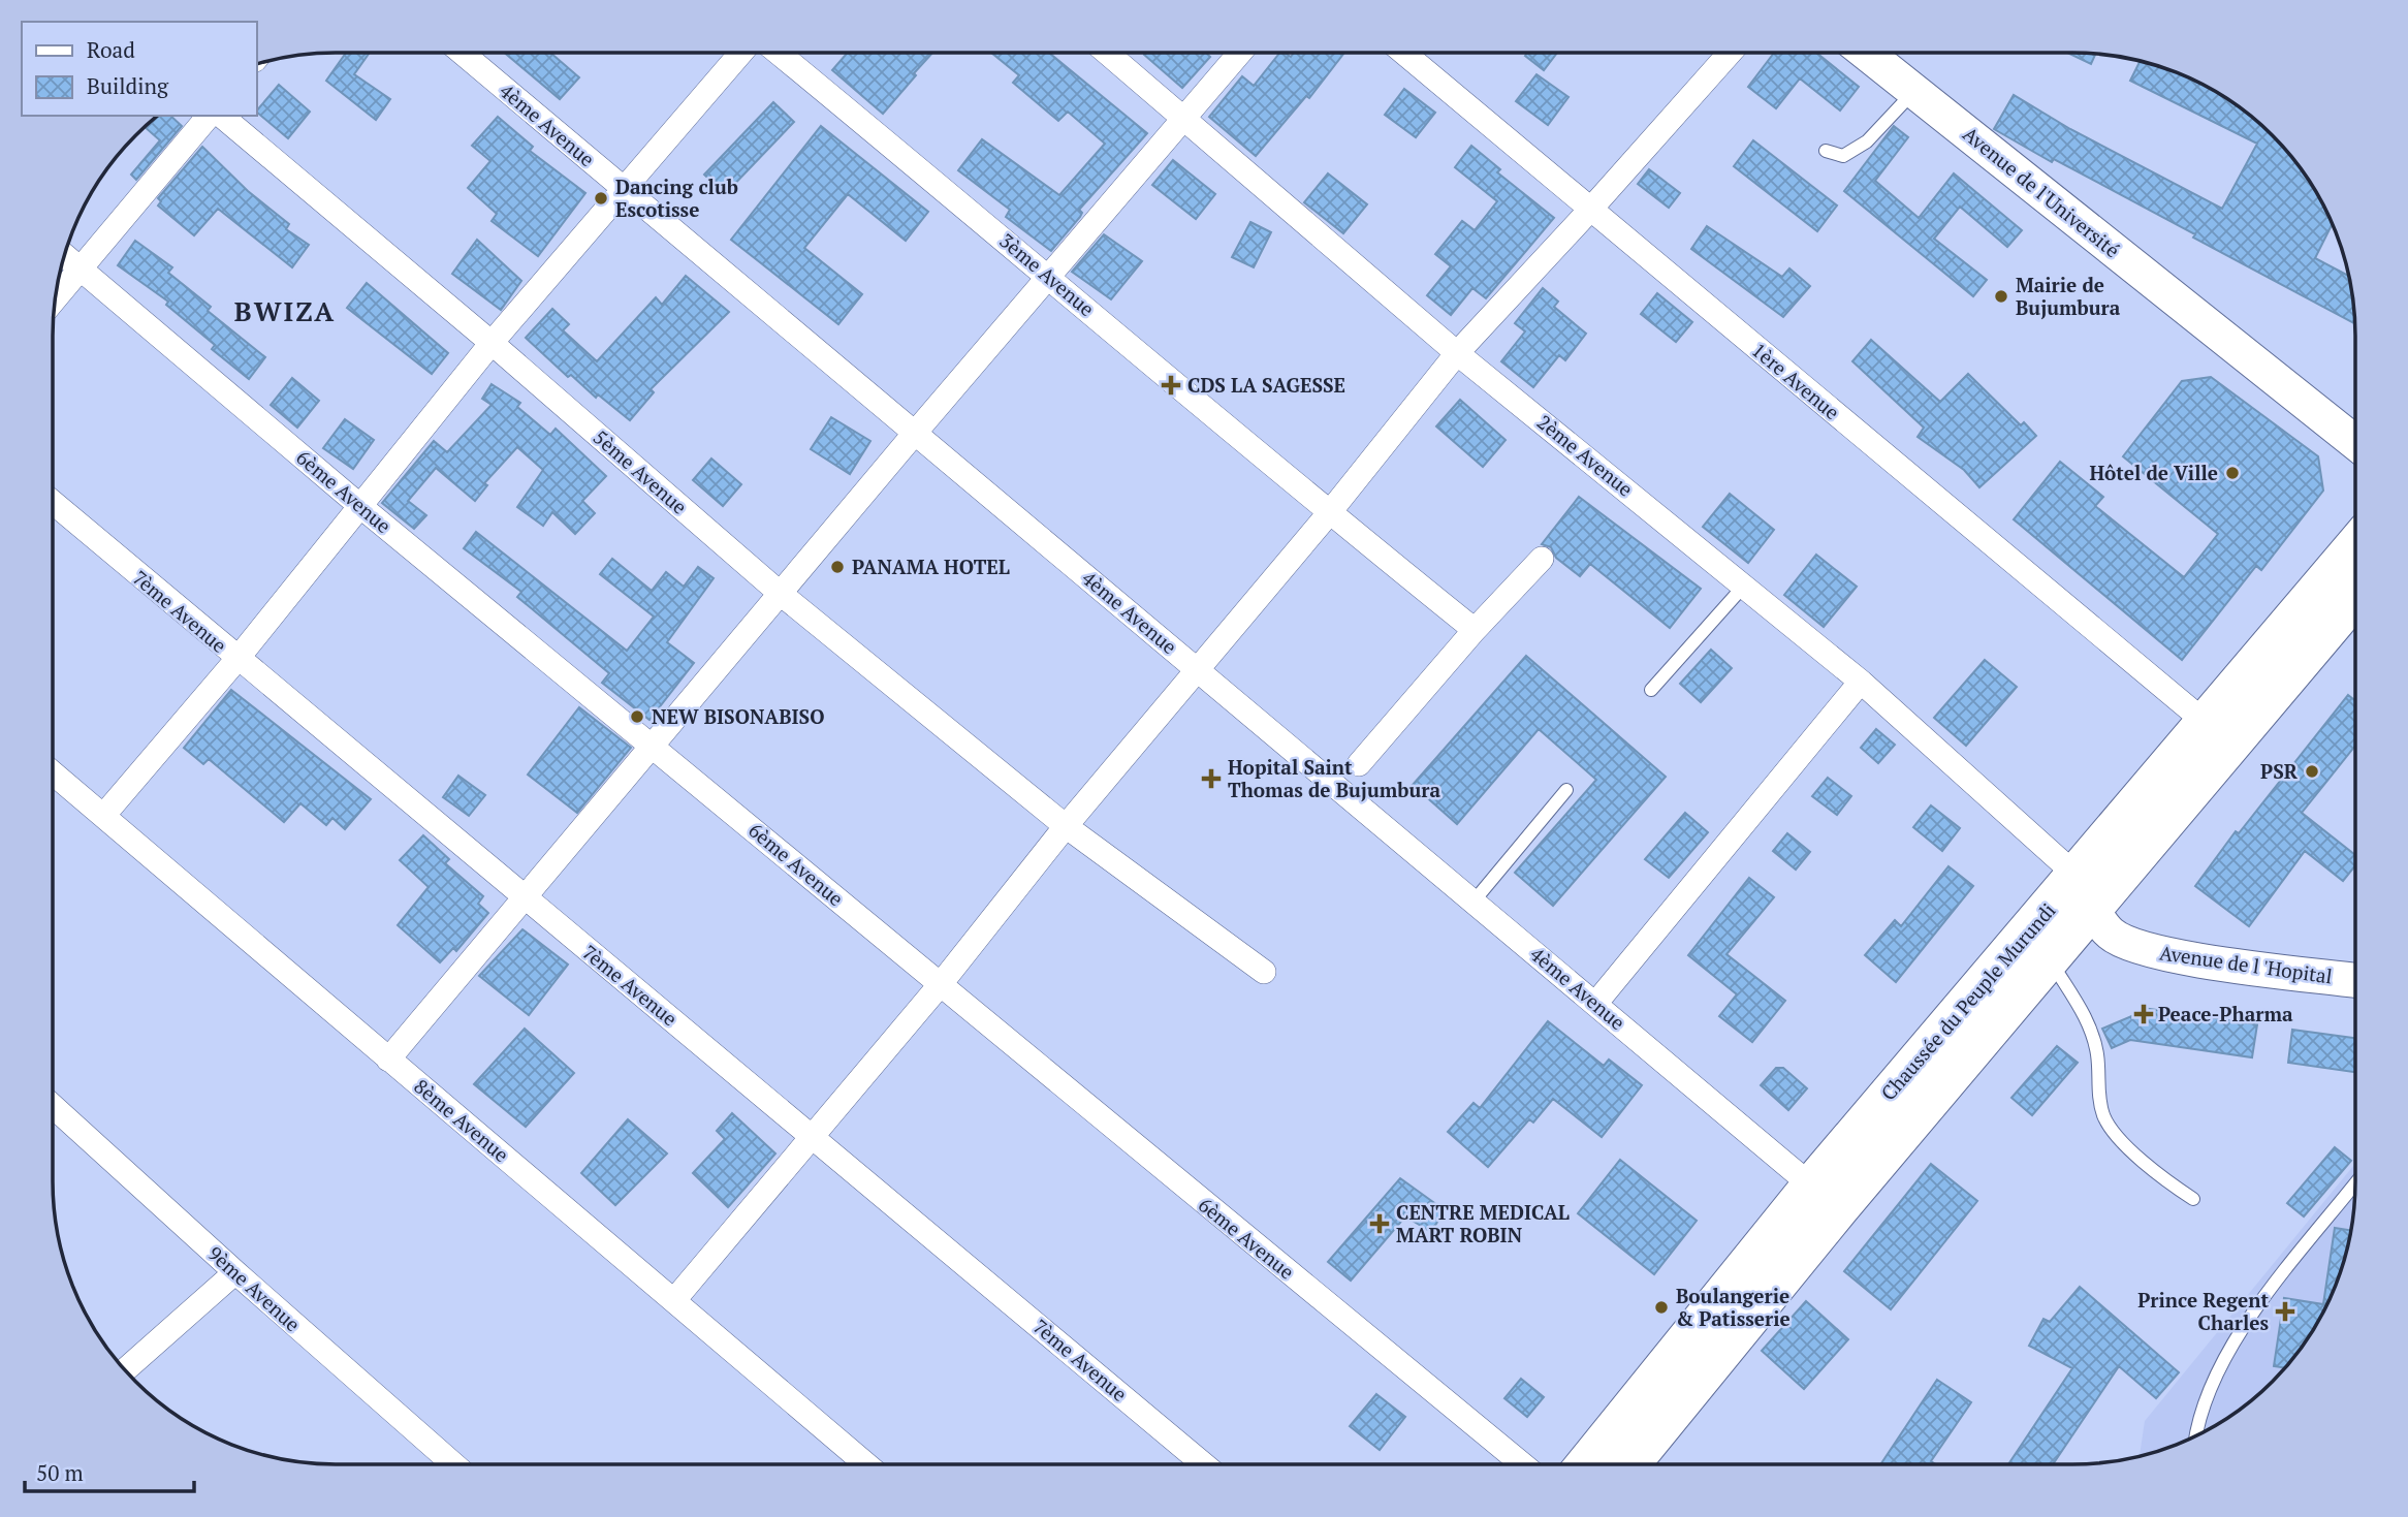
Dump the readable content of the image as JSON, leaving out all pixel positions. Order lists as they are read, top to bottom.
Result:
{
  "streets": {
    "highway": ["Chaussée du Peuple Murundi"],
    "street": [
      "4ème Avenue",
      "Avenue de l'Université",
      "3ème Avenue",
      "1ère Avenue",
      "2ème Avenue",
      "5ème Avenue",
      "6ème Avenue",
      "7ème Avenue",
      "Avenue de l 'Hopital",
      "8ème Avenue",
      "9ème Avenue"
    ]
  },
  "crossings": [
    ["4ème Avenue", "Chaussée du Peuple Murundi"],
    ["1ère Avenue", "Chaussée du Peuple Murundi"],
    ["2ème Avenue", "Avenue de l 'Hopital"],
    ["2ème Avenue", "Chaussée du Peuple Murundi"],
    ["Avenue de l 'Hopital", "Chaussée du Peuple Murundi"]
  ],
  "districts": ["BWIZA"],
  "places": {
    "other": [
      "Dancing club Escotisse",
      "Mairie de Bujumbura",
      "Hôtel de Ville",
      "PANAMA HOTEL",
      "NEW BISONABISO",
      "PSR",
      "Boulangerie & Patisserie"
    ],
    "health": [
      "CDS LA SAGESSE",
      "Hopital Saint Thomas de Bujumbura",
      "Peace-Pharma",
      "CENTRE MEDICAL MART ROBIN",
      "Prince Regent Charles"
    ]
  },
  "legend": ["Road", "Building"],
  "scale_bar": "50 m"
}
